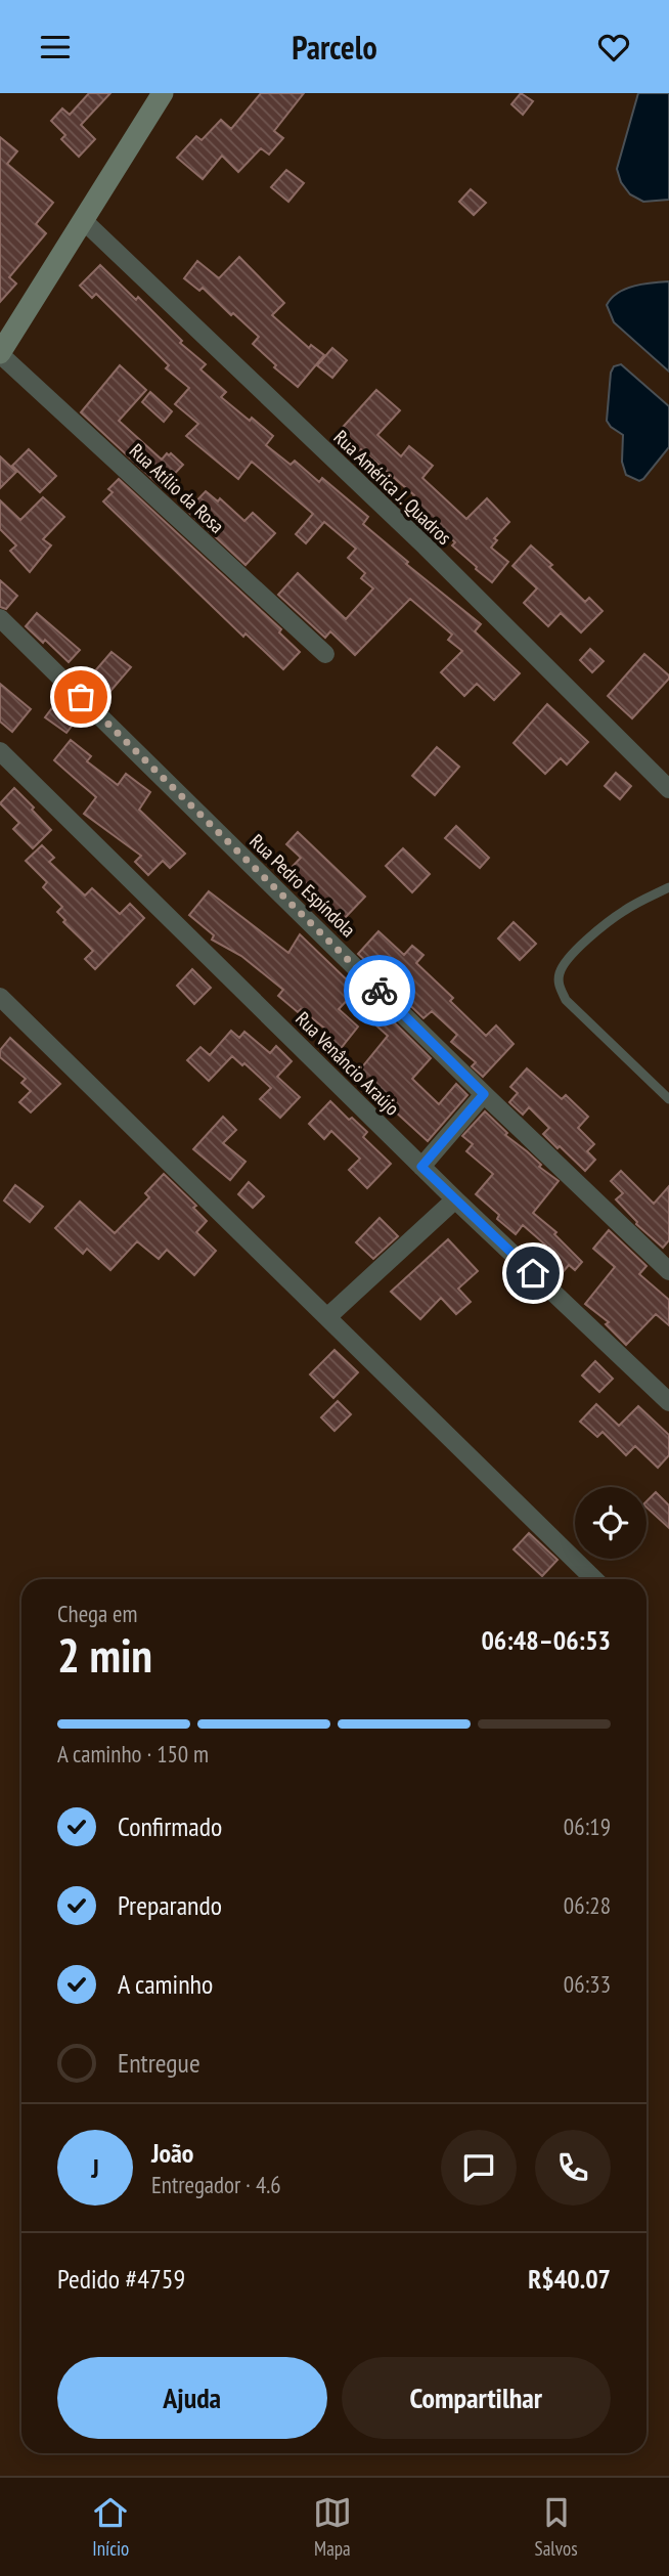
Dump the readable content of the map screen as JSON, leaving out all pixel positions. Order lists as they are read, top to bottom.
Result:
{
  "streets": {
    "street": [
      "Rua América J. Quadros",
      "Rua Atílio da Rosa",
      "Rua Pedro Espíndola",
      "Rua Venâncio Araújo"
    ]
  },
  "page": {
    "header": "Parcelo",
    "heading": ["2 min", "Chega em", "06:48–06:53"],
    "panel": [
      "João",
      "Entregador · 4.6",
      "Pedido #4759",
      "R$40.07"
    ],
    "bar": "A caminho · 150 m",
    "list": [
      ["Confirmado", "06:19"],
      ["Preparando", "06:28"],
      ["A caminho", "06:33"],
      "Entregue"
    ],
    "round": "J",
    "buttons": ["Ajuda", "Compartilhar"],
    "tabs": ["Início", "Mapa", "Salvos"]
  }
}
